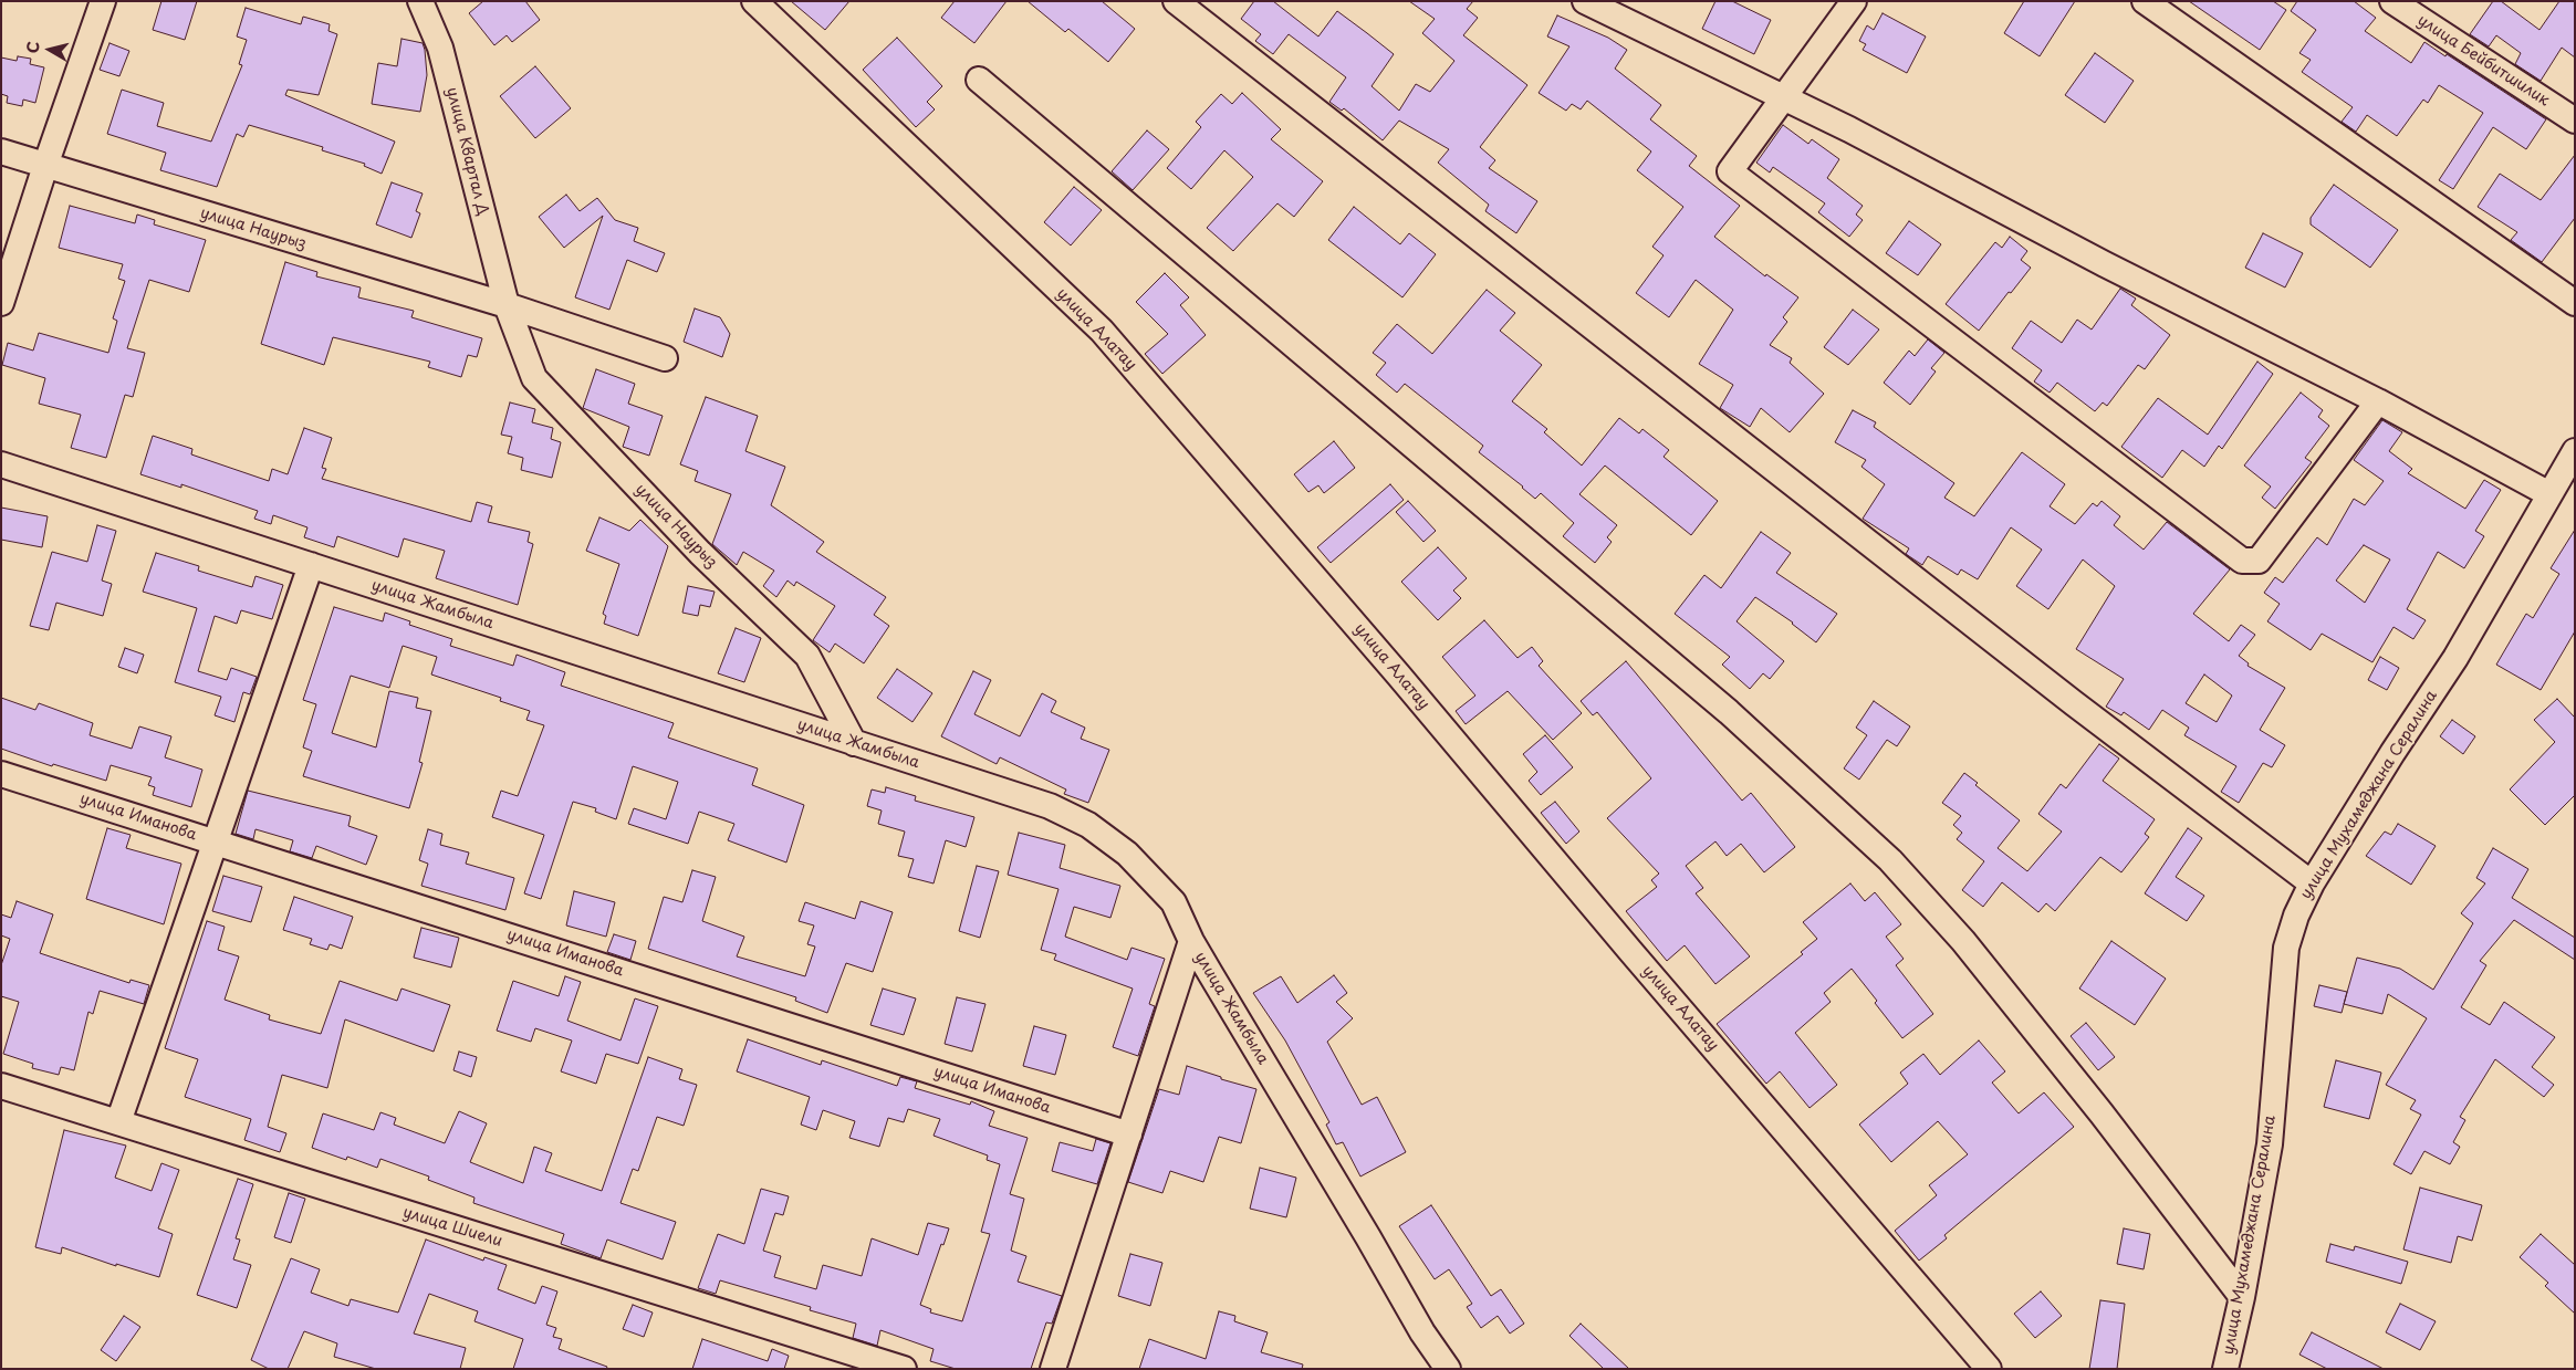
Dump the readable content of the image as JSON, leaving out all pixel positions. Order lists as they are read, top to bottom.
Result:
{
  "streets": {
    "street": [
      "улица Бейбитшилик",
      "улица Квартал Д",
      "улица Наурыз",
      "улица Алатау",
      "улица Жамбыла",
      "улица Мухамеджана Сералина",
      "улица Иманова",
      "улица Шиели"
    ]
  },
  "crossings": [
    ["улица Квартал Д", "улица Наурыз"],
    ["улица Наурыз", "улица Жамбыла"]
  ],
  "north": "left"
}
